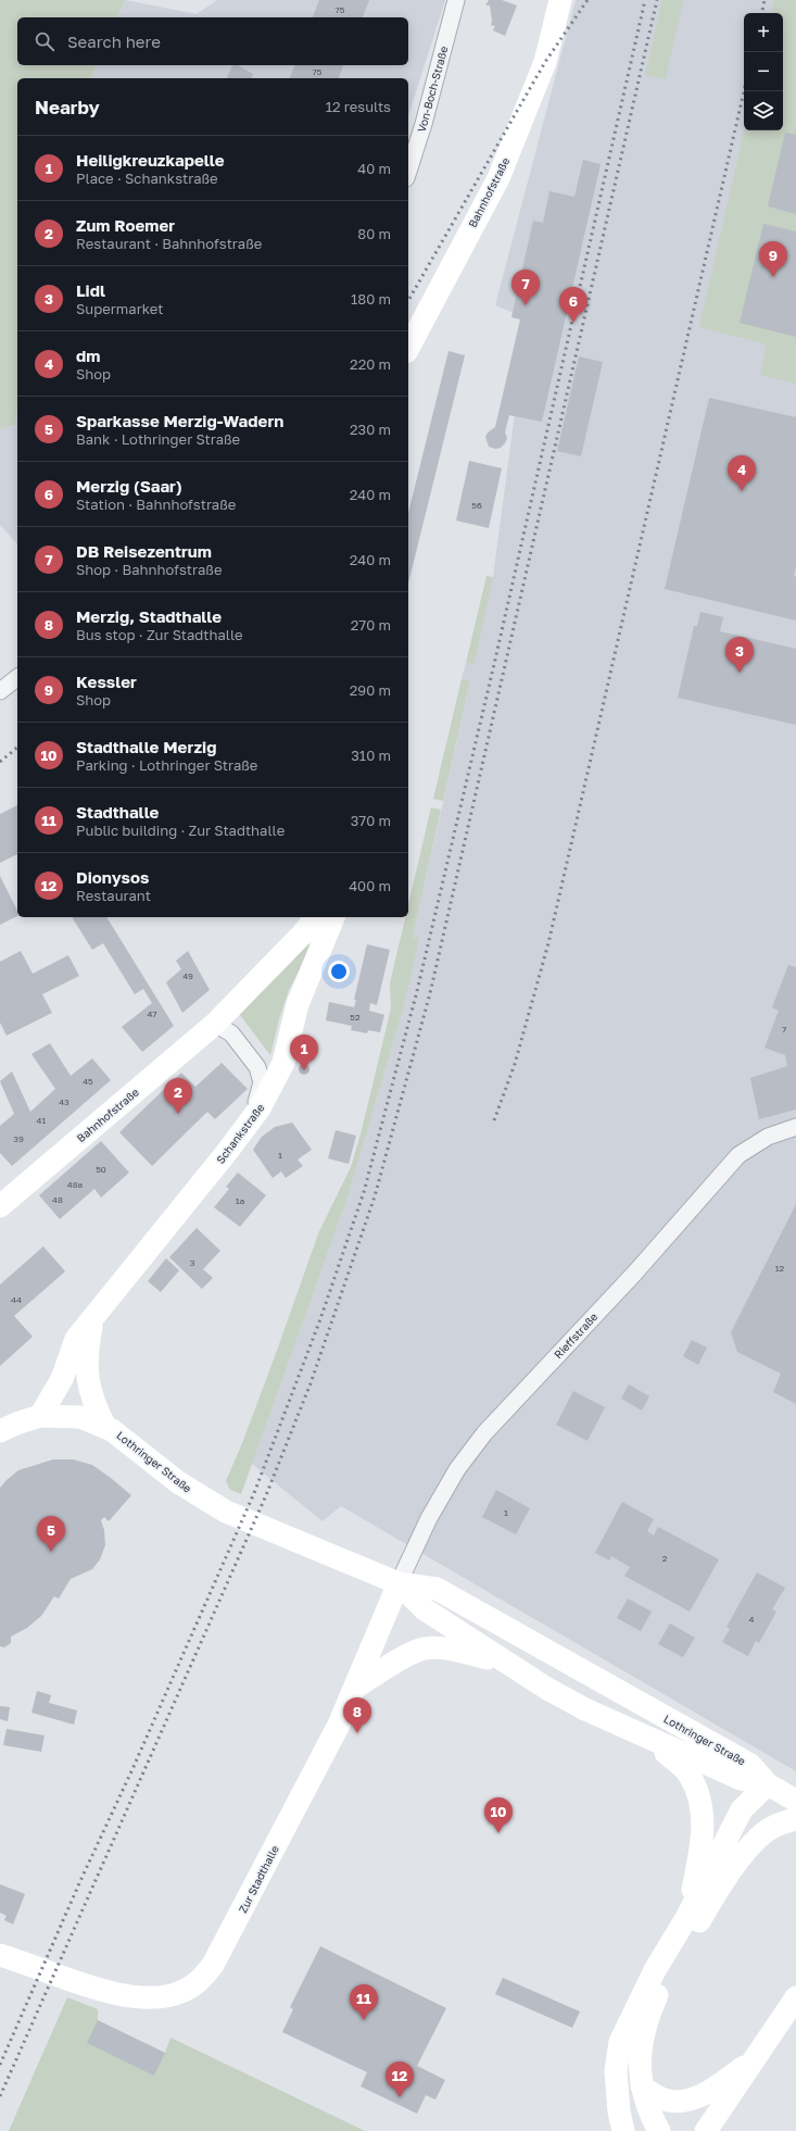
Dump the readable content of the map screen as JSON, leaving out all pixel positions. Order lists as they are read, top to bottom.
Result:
{
  "streets": {
    "main road": [
      "Bahnhofstraße",
      "Schankstraße",
      "Lothringer Straße",
      "Zur Stadthalle"
    ],
    "street": ["Von-Boch-Straße", "Rieffstraße"]
  },
  "crossings": [
    ["Schankstraße", "Lothringer Straße"],
    ["Rieffstraße", "Lothringer Straße"],
    ["Rieffstraße", "Zur Stadthalle"],
    ["Lothringer Straße", "Zur Stadthalle"]
  ],
  "house_numbers": [
    "75",
    "75",
    "56",
    "49",
    "47",
    "52",
    "7",
    "45",
    "43",
    "41",
    "39",
    "1",
    "50",
    "48a",
    "48",
    "1a",
    "3",
    "12",
    "44",
    "1",
    "2",
    "4"
  ],
  "page": {
    "map_buttons": ["+", "−"],
    "search": "Search here",
    "heading": ["Nearby", "12 results"],
    "list": [
      {
        "mark": "1",
        "name": "Heiligkreuzkapelle",
        "note": "Place · Schankstraße",
        "value": "40 m"
      },
      {
        "mark": "2",
        "name": "Zum Roemer",
        "note": "Restaurant · Bahnhofstraße",
        "value": "80 m"
      },
      {
        "mark": "3",
        "name": "Lidl",
        "note": "Supermarket",
        "value": "180 m"
      },
      {
        "mark": "4",
        "name": "dm",
        "note": "Shop",
        "value": "220 m"
      },
      {
        "mark": "5",
        "name": "Sparkasse Merzig-Wadern",
        "note": "Bank · Lothringer Straße",
        "value": "230 m"
      },
      {
        "mark": "6",
        "name": "Merzig (Saar)",
        "note": "Station · Bahnhofstraße",
        "value": "240 m"
      },
      {
        "mark": "7",
        "name": "DB Reisezentrum",
        "note": "Shop · Bahnhofstraße",
        "value": "240 m"
      },
      {
        "mark": "8",
        "name": "Merzig, Stadthalle",
        "note": "Bus stop · Zur Stadthalle",
        "value": "270 m"
      },
      {
        "mark": "9",
        "name": "Kessler",
        "note": "Shop",
        "value": "290 m"
      },
      {
        "mark": "10",
        "name": "Stadthalle Merzig",
        "note": "Parking · Lothringer Straße",
        "value": "310 m"
      },
      {
        "mark": "11",
        "name": "Stadthalle",
        "note": "Public building · Zur Stadthalle",
        "value": "370 m"
      },
      {
        "mark": "12",
        "name": "Dionysos",
        "note": "Restaurant",
        "value": "400 m"
      }
    ],
    "pins": [
      "9",
      "7",
      "6",
      "4",
      "3",
      "1",
      "2",
      "5",
      "8",
      "10",
      "11",
      "12"
    ]
  }
}
